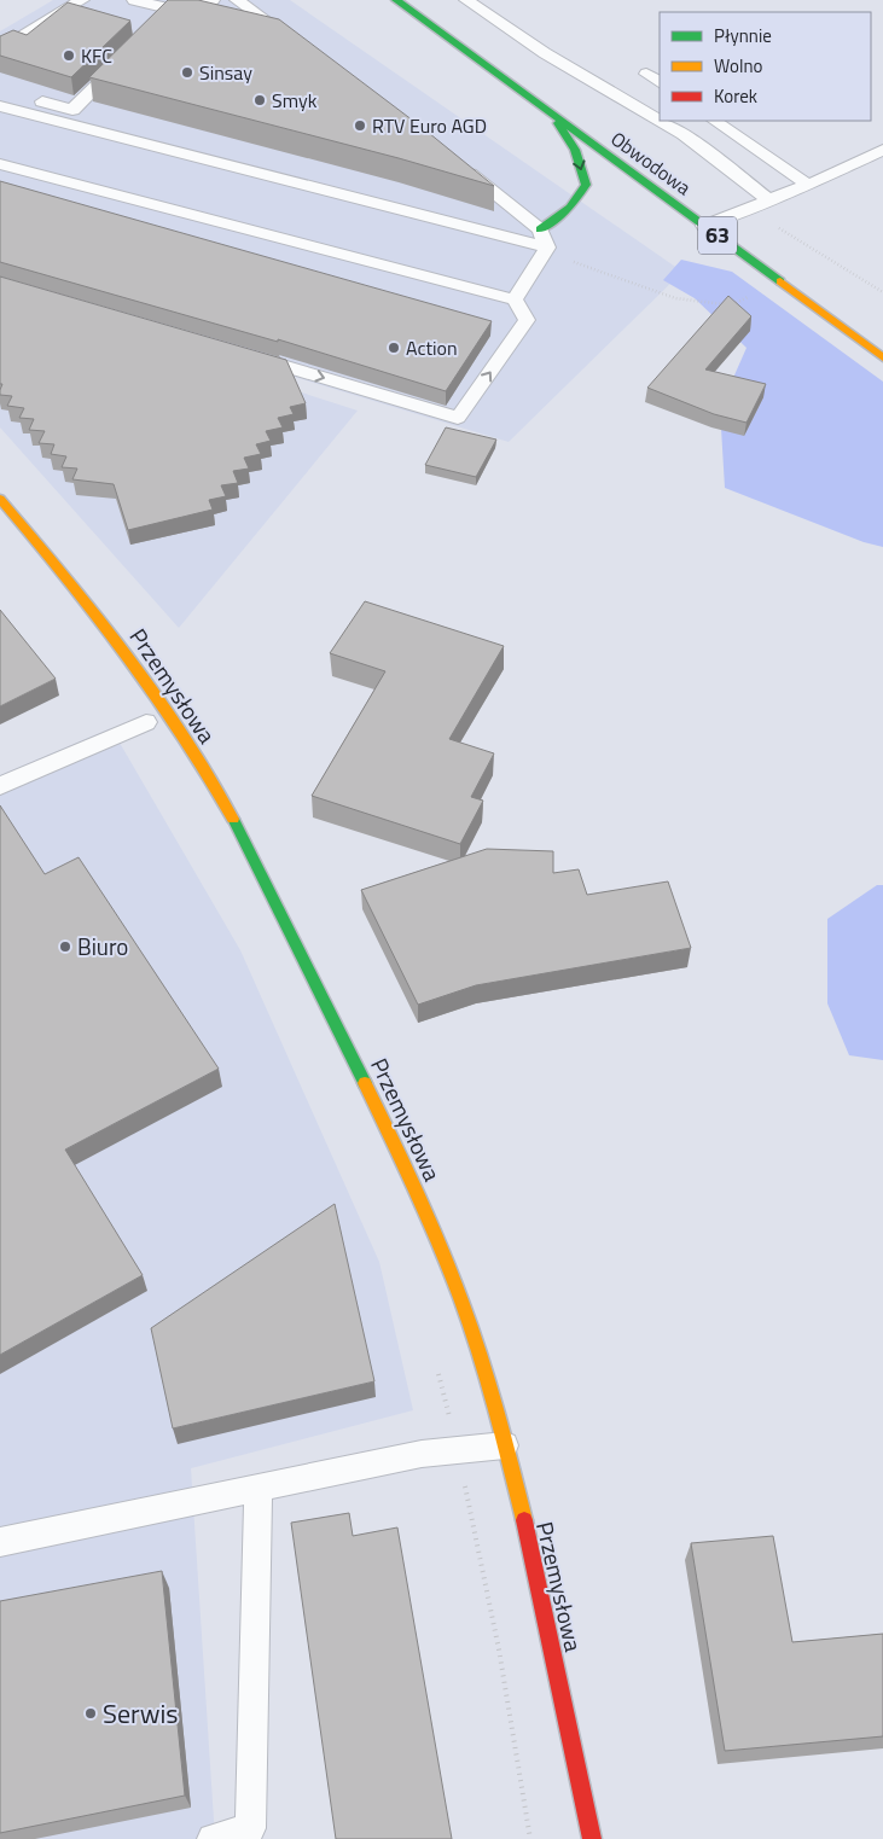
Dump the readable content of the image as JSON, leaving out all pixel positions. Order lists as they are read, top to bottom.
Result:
{
  "streets": {
    "street": ["Obwodowa", "63", "Przemysłowa"]
  },
  "places": [
    "KFC",
    "Sinsay",
    "Smyk",
    "RTV Euro AGD",
    "Action",
    "Biuro",
    "Serwis"
  ],
  "legend": ["Płynnie", "Wolno", "Korek"]
}
